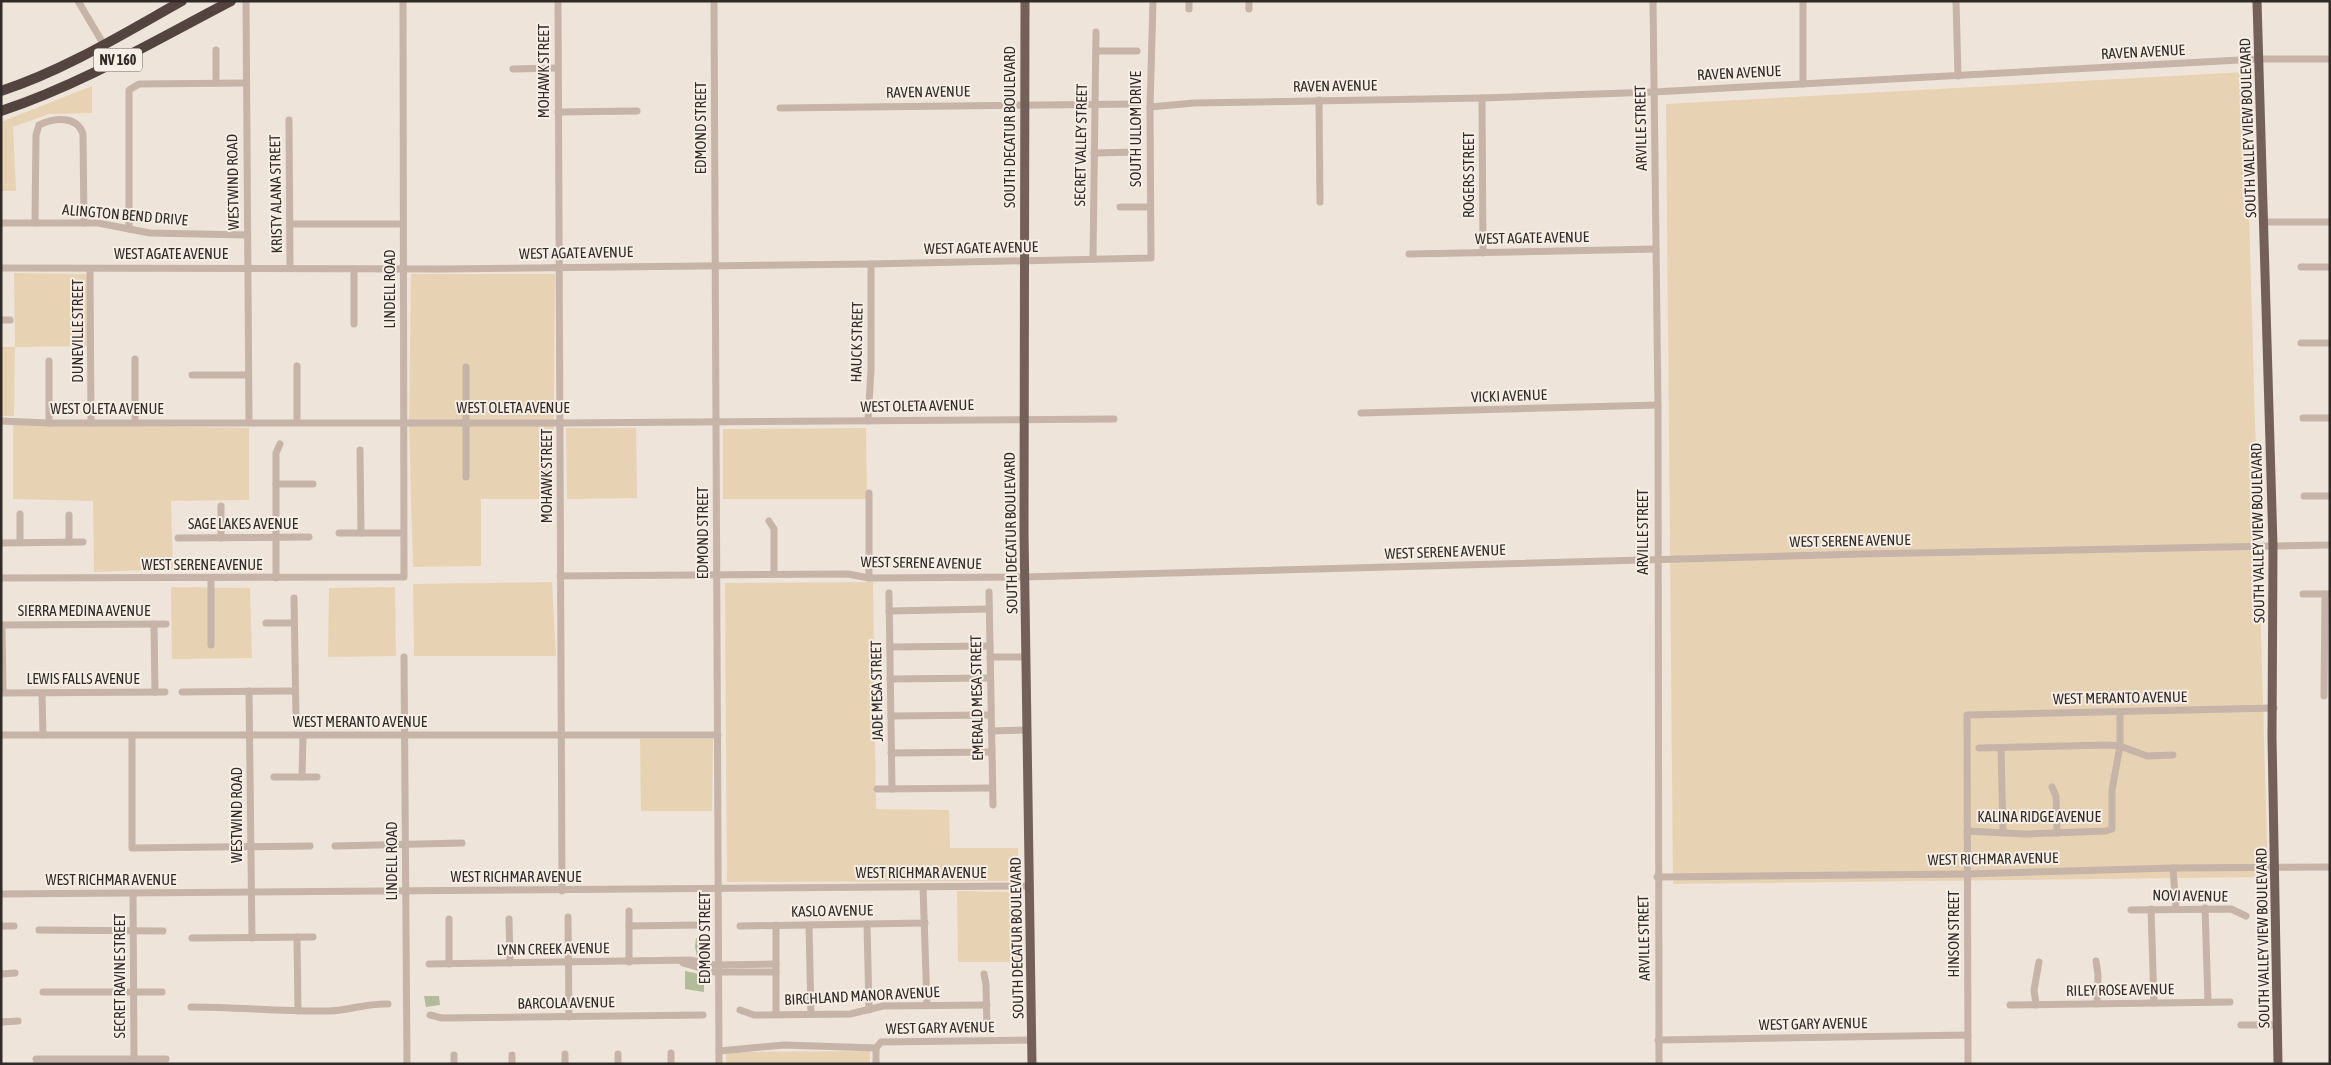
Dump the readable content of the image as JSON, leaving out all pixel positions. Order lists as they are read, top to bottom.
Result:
{
  "streets": {
    "highway": ["NV 160"],
    "main road": ["SOUTH DECATUR BOULEVARD", "SOUTH VALLEY VIEW BOULEVARD"],
    "street": [
      "RAVEN AVENUE",
      "MOHAWK STREET",
      "EDMOND STREET",
      "ARVILLE STREET",
      "SOUTH ULLOM DRIVE",
      "SECRET VALLEY STREET",
      "ROGERS STREET",
      "WESTWIND ROAD",
      "KRISTY ALANA STREET",
      "ALINGTON BEND DRIVE",
      "WEST AGATE AVENUE",
      "LINDELL ROAD",
      "DUNEVILLE STREET",
      "HAUCK STREET",
      "VICKI AVENUE",
      "WEST OLETA AVENUE",
      "SAGE LAKES AVENUE",
      "WEST SERENE AVENUE",
      "SIERRA MEDINA AVENUE",
      "LEWIS FALLS AVENUE",
      "JADE MESA STREET",
      "EMERALD MESA STREET",
      "WEST MERANTO AVENUE",
      "KALINA RIDGE AVENUE",
      "WEST RICHMAR AVENUE",
      "NOVI AVENUE",
      "KASLO AVENUE",
      "HINSON STREET",
      "LYNN CREEK AVENUE",
      "SECRET RAVINE STREET",
      "RILEY ROSE AVENUE",
      "BIRCHLAND MANOR AVENUE",
      "BARCOLA AVENUE",
      "WEST GARY AVENUE"
    ]
  },
  "crossings": [
    ["RAVEN AVENUE", "SOUTH DECATUR BOULEVARD"],
    ["RAVEN AVENUE", "ARVILLE STREET"],
    ["RAVEN AVENUE", "SOUTH VALLEY VIEW BOULEVARD"],
    ["RAVEN AVENUE", "SOUTH ULLOM DRIVE"],
    ["RAVEN AVENUE", "SECRET VALLEY STREET"],
    ["RAVEN AVENUE", "ROGERS STREET"],
    ["MOHAWK STREET", "WEST AGATE AVENUE"],
    ["MOHAWK STREET", "WEST OLETA AVENUE"],
    ["MOHAWK STREET", "WEST SERENE AVENUE"],
    ["MOHAWK STREET", "WEST MERANTO AVENUE"],
    ["MOHAWK STREET", "WEST RICHMAR AVENUE"],
    ["SOUTH DECATUR BOULEVARD", "WEST AGATE AVENUE"],
    ["SOUTH DECATUR BOULEVARD", "WEST OLETA AVENUE"],
    ["SOUTH DECATUR BOULEVARD", "WEST SERENE AVENUE"],
    ["SOUTH DECATUR BOULEVARD", "WEST RICHMAR AVENUE"],
    ["SOUTH DECATUR BOULEVARD", "WEST GARY AVENUE"],
    ["EDMOND STREET", "WEST AGATE AVENUE"],
    ["EDMOND STREET", "WEST OLETA AVENUE"],
    ["EDMOND STREET", "WEST SERENE AVENUE"],
    ["EDMOND STREET", "WEST MERANTO AVENUE"],
    ["EDMOND STREET", "WEST RICHMAR AVENUE"],
    ["EDMOND STREET", "LYNN CREEK AVENUE"],
    ["EDMOND STREET", "WEST GARY AVENUE"],
    ["ARVILLE STREET", "WEST AGATE AVENUE"],
    ["ARVILLE STREET", "VICKI AVENUE"],
    ["ARVILLE STREET", "WEST SERENE AVENUE"],
    ["ARVILLE STREET", "WEST RICHMAR AVENUE"],
    ["ARVILLE STREET", "WEST GARY AVENUE"],
    ["SOUTH VALLEY VIEW BOULEVARD", "WEST SERENE AVENUE"],
    ["SOUTH VALLEY VIEW BOULEVARD", "WEST MERANTO AVENUE"],
    ["SOUTH VALLEY VIEW BOULEVARD", "WEST RICHMAR AVENUE"],
    ["SOUTH ULLOM DRIVE", "WEST AGATE AVENUE"],
    ["SECRET VALLEY STREET", "WEST AGATE AVENUE"],
    ["ROGERS STREET", "WEST AGATE AVENUE"],
    ["WESTWIND ROAD", "ALINGTON BEND DRIVE"],
    ["WESTWIND ROAD", "WEST AGATE AVENUE"],
    ["WESTWIND ROAD", "WEST OLETA AVENUE"],
    ["WESTWIND ROAD", "WEST MERANTO AVENUE"],
    ["WESTWIND ROAD", "WEST RICHMAR AVENUE"],
    ["KRISTY ALANA STREET", "WEST AGATE AVENUE"],
    ["WEST AGATE AVENUE", "LINDELL ROAD"],
    ["WEST AGATE AVENUE", "DUNEVILLE STREET"],
    ["WEST AGATE AVENUE", "HAUCK STREET"],
    ["LINDELL ROAD", "WEST OLETA AVENUE"],
    ["LINDELL ROAD", "WEST SERENE AVENUE"],
    ["LINDELL ROAD", "WEST MERANTO AVENUE"],
    ["LINDELL ROAD", "WEST RICHMAR AVENUE"],
    ["DUNEVILLE STREET", "WEST OLETA AVENUE"],
    ["HAUCK STREET", "WEST OLETA AVENUE"],
    ["WEST MERANTO AVENUE", "HINSON STREET"],
    ["KALINA RIDGE AVENUE", "HINSON STREET"],
    ["WEST RICHMAR AVENUE", "HINSON STREET"],
    ["WEST RICHMAR AVENUE", "SECRET RAVINE STREET"],
    ["HINSON STREET", "WEST GARY AVENUE"]
  ]
}
